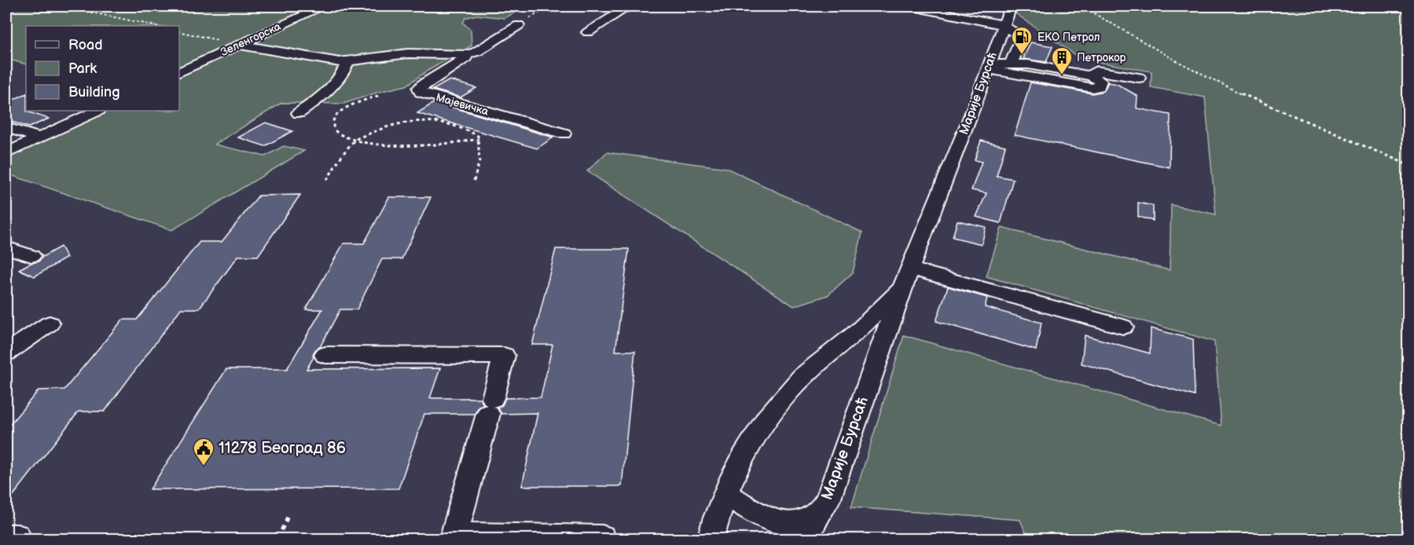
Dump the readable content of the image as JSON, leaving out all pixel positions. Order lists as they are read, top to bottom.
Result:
{
  "streets": {
    "street": ["Зеленгорска", "Марије Бурсаћ", "Мајевичка"]
  },
  "crossings": [
    ["Зеленгорска", "Мајевичка"]
  ],
  "places": {
    "fuel station": ["ЕКО Петрол"],
    "building": ["Петрокор"],
    "public building": ["11278 Београд 86"]
  },
  "legend": ["Road", "Park", "Building"]
}
